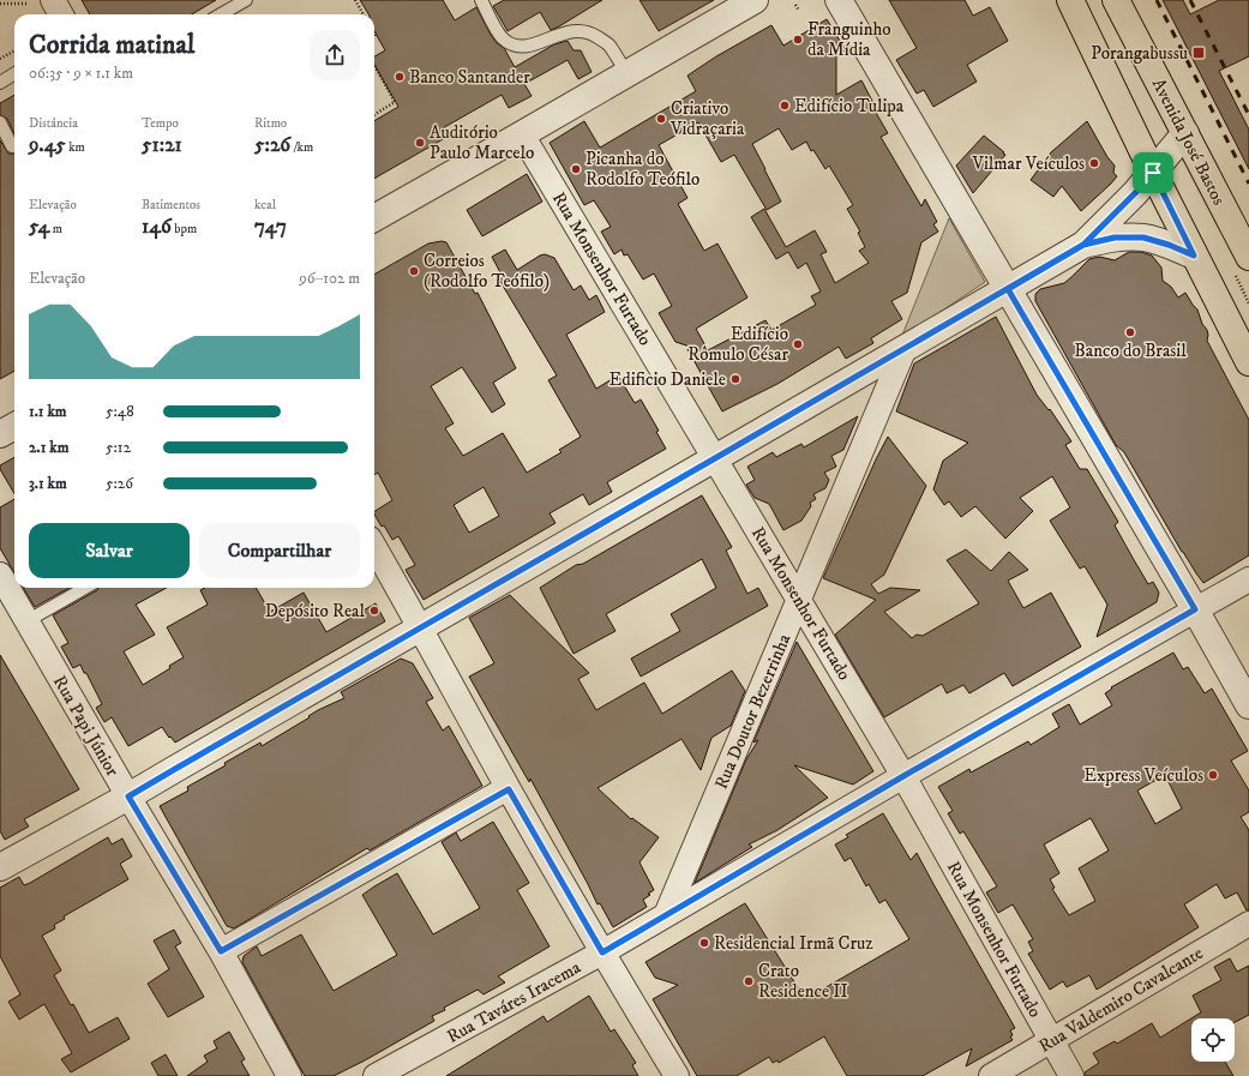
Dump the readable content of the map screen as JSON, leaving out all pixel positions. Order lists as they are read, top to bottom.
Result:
{
  "streets": {
    "main road": ["Avenida José Bastos"],
    "street": [
      "Rua Monsenhor Furtado",
      "Rua Doutor Bezerrinha",
      "Rua Papi Júnior",
      "Rua Valdemiro Cavalcante",
      "Rua Taváres Iracema"
    ]
  },
  "crossings": [
    ["Rua Monsenhor Furtado", "Rua Doutor Bezerrinha"],
    ["Rua Monsenhor Furtado", "Rua Valdemiro Cavalcante"],
    ["Rua Monsenhor Furtado", "Rua Taváres Iracema"],
    ["Rua Doutor Bezerrinha", "Rua Taváres Iracema"]
  ],
  "places": {
    "other": [
      "Franguinho da Mídia",
      "Banco Santander",
      "Edifício Tulipa",
      "Criativo Vidraçaria",
      "Auditório Paulo Marcelo",
      "Vilmar Veículos",
      "Picanha do Rodolfo Teófilo",
      "Correios (Rodolfo Teófilo)",
      "Banco do Brasil",
      "Edifício Rômulo César",
      "Edificio Daniele",
      "Depósito Real",
      "Express Veículos",
      "Residencial Irmã Cruz",
      "Crato Residence II"
    ],
    "transit": ["Porangabussu"]
  },
  "page": {
    "heading": ["Corrida matinal", "06:35 · 9 × 1.1 km"],
    "stats": [
      ["Distância", "9.45 km"],
      ["Tempo", "51:21"],
      ["Ritmo", "5:26 /km"],
      ["Elevação", "54 m"],
      ["Batimentos", "146 bpm"],
      ["kcal", "747"]
    ],
    "chart": ["Elevação", "96–102 m"],
    "list": [
      {
        "name": "1.1 km",
        "note": "5:48"
      },
      {
        "name": "2.1 km",
        "note": "5:12"
      },
      {
        "name": "3.1 km",
        "note": "5:26"
      }
    ],
    "buttons": ["Salvar", "Compartilhar"]
  }
}
